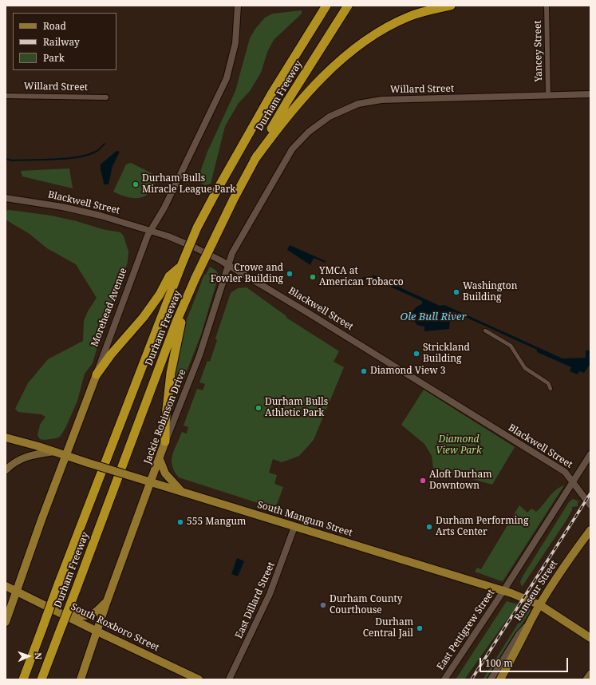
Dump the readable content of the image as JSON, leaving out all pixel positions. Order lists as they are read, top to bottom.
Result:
{
  "streets": {
    "highway": ["Durham Freeway"],
    "main road": [
      "Morehead Avenue",
      "Jackie Robinson Drive",
      "South Mangum Street",
      "Ramseur Street",
      "South Roxboro Street"
    ],
    "street": [
      "Yancey Street",
      "Willard Street",
      "Blackwell Street",
      "East Dillard Street",
      "East Pettigrew Street"
    ]
  },
  "crossings": [
    ["Yancey Street", "Willard Street"],
    ["Willard Street", "Jackie Robinson Drive"],
    ["Blackwell Street", "Morehead Avenue"],
    ["Blackwell Street", "Jackie Robinson Drive"],
    ["Blackwell Street", "East Pettigrew Street"],
    ["Morehead Avenue", "South Mangum Street"],
    ["Morehead Avenue", "South Roxboro Street"],
    ["Jackie Robinson Drive", "South Mangum Street"],
    ["Jackie Robinson Drive", "South Roxboro Street"],
    ["South Mangum Street", "Ramseur Street"],
    ["South Mangum Street", "East Dillard Street"],
    ["South Mangum Street", "East Pettigrew Street"]
  ],
  "water": ["Ole Bull River"],
  "parks": ["Diamond View Park"],
  "places": [
    "Durham Bulls Miracle League Park",
    "Crowe and Fowler Building",
    "YMCA at American Tobacco",
    "Washington Building",
    "Strickland Building",
    "Diamond View 3",
    "Durham Bulls Athletic Park",
    "Aloft Durham Downtown",
    "555 Mangum",
    "Durham Performing Arts Center",
    "Durham County Courthouse",
    "Durham Central Jail"
  ],
  "legend": ["Road", "Railway", "Park"],
  "scale_bar": "100 m",
  "north": "right"
}
